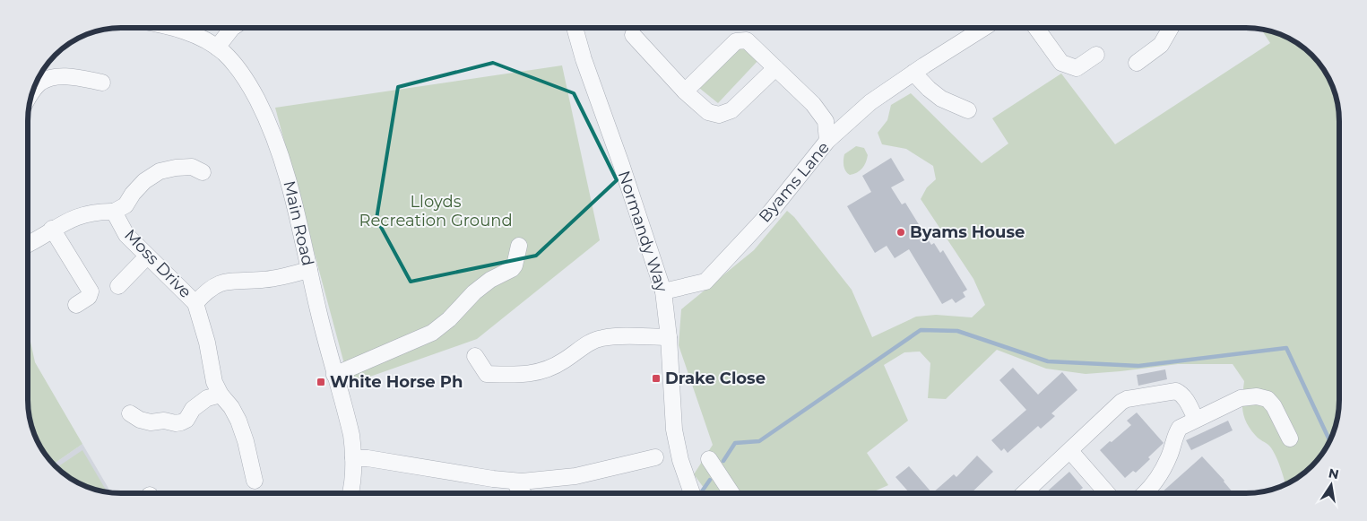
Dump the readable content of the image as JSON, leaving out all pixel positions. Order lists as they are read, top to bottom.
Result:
{
  "streets": {
    "street": [
      "Byams Lane",
      "Main Road",
      "Normandy Way",
      "Moss Drive"
    ]
  },
  "crossings": [
    ["Byams Lane", "Normandy Way"],
    ["Main Road", "Moss Drive"]
  ],
  "parks": ["Lloyds Recreation Ground"],
  "places": {
    "other": ["Byams House"],
    "transit": ["Drake Close", "White Horse Ph"]
  },
  "north": "top"
}
